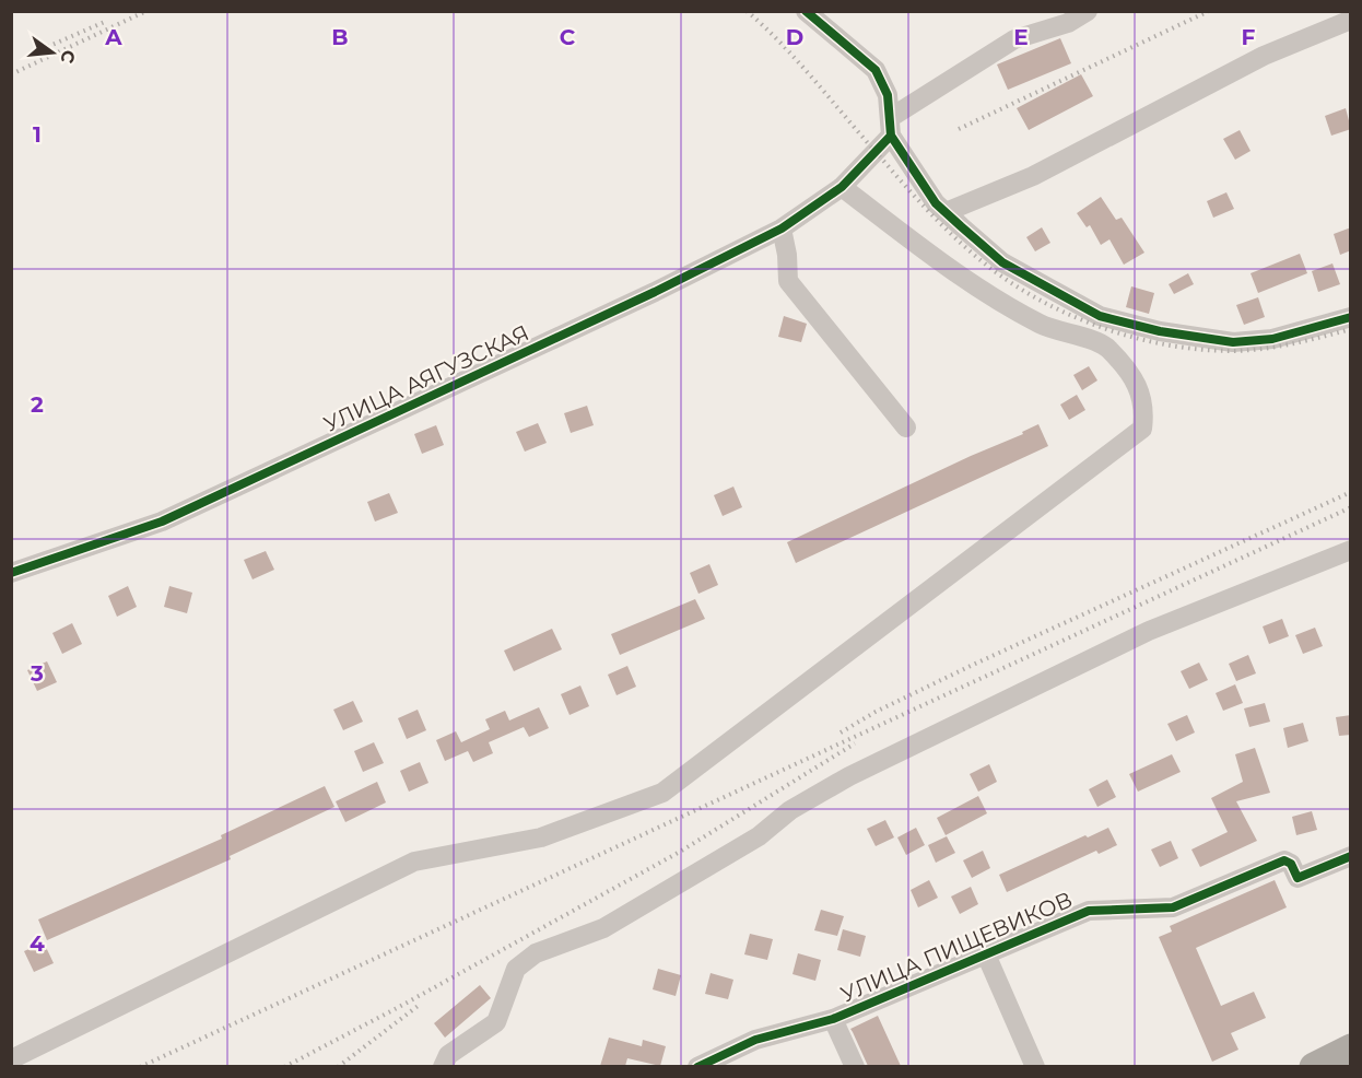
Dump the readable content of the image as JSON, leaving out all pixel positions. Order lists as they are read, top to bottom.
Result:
{
  "streets": {
    "street": ["УЛИЦА АЯГУЗСКАЯ", "УЛИЦА ПИЩЕВИКОВ"]
  },
  "north": "right",
  "grid": {
    "columns": [
      "A",
      "B",
      "C",
      "D",
      "E",
      "F"
    ],
    "rows": [
      "1",
      "2",
      "3",
      "4"
    ]
  }
}
